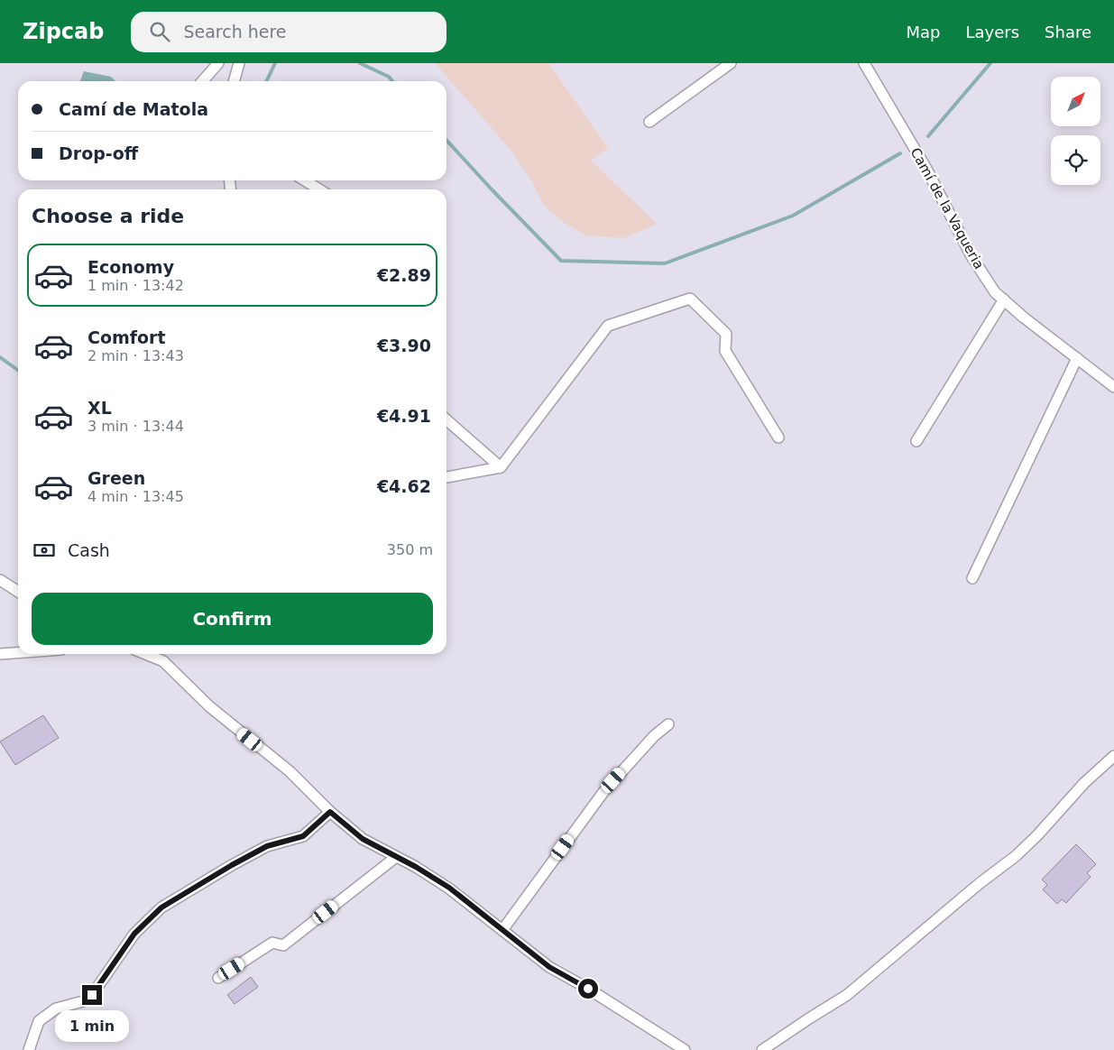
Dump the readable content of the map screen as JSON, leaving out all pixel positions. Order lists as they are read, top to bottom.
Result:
{
  "streets": {
    "street": ["Camí de la Vaqueria"]
  },
  "north": "top right",
  "page": {
    "header": "Zipcab",
    "search": "Search here",
    "nav": ["Map", "Layers", "Share"],
    "banner": ["Camí de Matola", "Drop-off"],
    "heading": "Choose a ride",
    "list": [
      {
        "name": "Economy",
        "note": "1 min · 13:42",
        "value": "€2.89"
      },
      {
        "name": "Comfort",
        "note": "2 min · 13:43",
        "value": "€3.90"
      },
      {
        "name": "XL",
        "note": "3 min · 13:44",
        "value": "€4.91"
      },
      {
        "name": "Green",
        "note": "4 min · 13:45",
        "value": "€4.62"
      }
    ],
    "pay": ["Cash", "350 m"],
    "buttons": "Confirm",
    "bubble": "1 min"
  }
}
